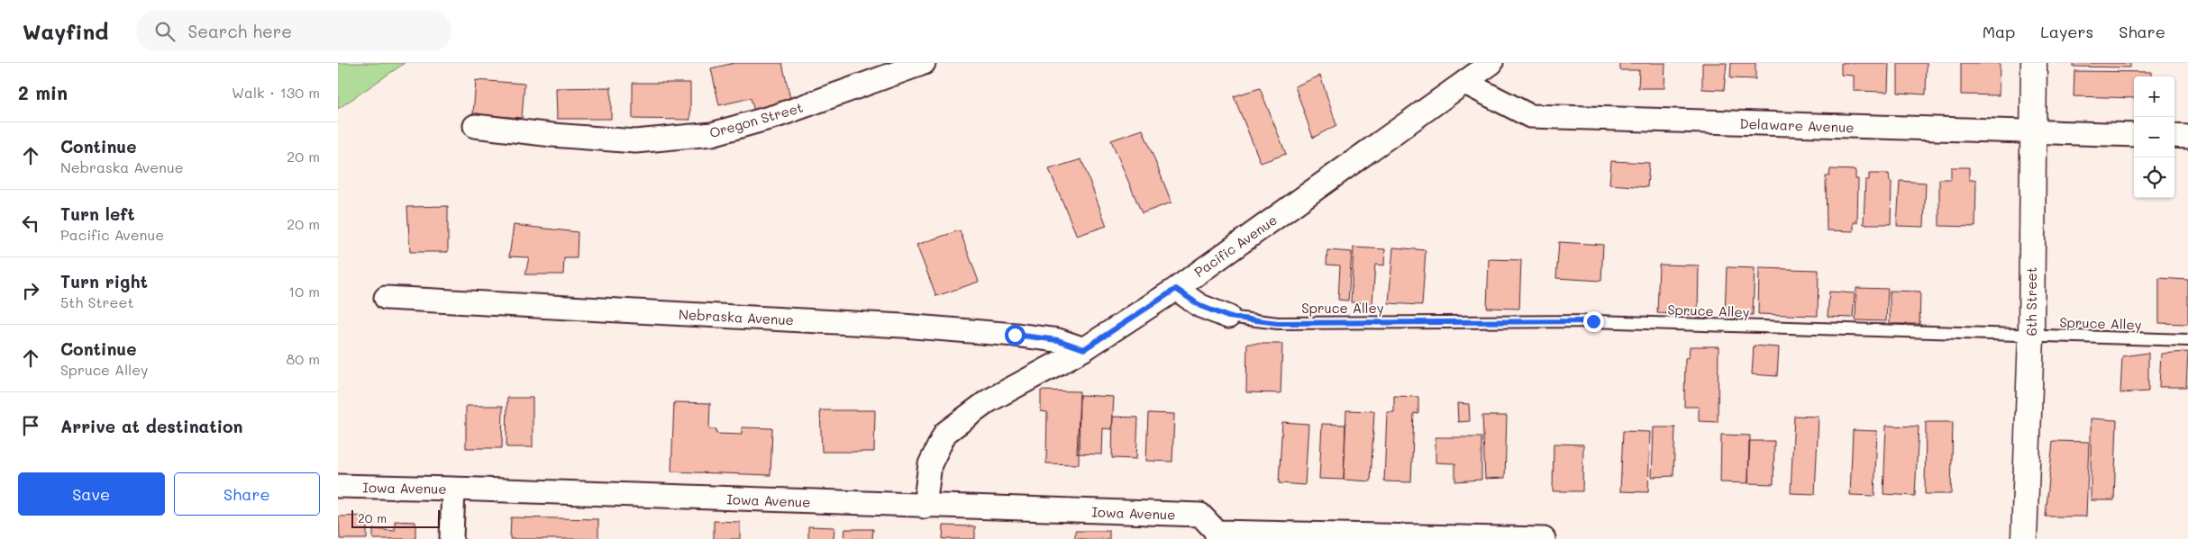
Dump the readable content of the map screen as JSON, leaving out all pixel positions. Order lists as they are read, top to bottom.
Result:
{
  "streets": {
    "street": [
      "Oregon Street",
      "Delaware Avenue",
      "Pacific Avenue",
      "6th Street",
      "Nebraska Avenue",
      "Iowa Avenue"
    ],
    "lane": ["Spruce Alley"]
  },
  "crossings": [
    ["Delaware Avenue", "Pacific Avenue"],
    ["Delaware Avenue", "6th Street"],
    ["Pacific Avenue", "Nebraska Avenue"],
    ["Pacific Avenue", "Iowa Avenue"],
    ["6th Street", "Spruce Alley"]
  ],
  "scale_bar": "20 m",
  "page": {
    "header": "Wayfind",
    "search": "Search here",
    "nav": ["Map", "Layers", "Share"],
    "heading": ["2 min", "Walk · 130 m"],
    "map_buttons": ["+", "−"],
    "list": [
      ["Continue", "Nebraska Avenue", "20 m"],
      ["Turn left", "Pacific Avenue", "20 m"],
      ["Turn right", "5th Street", "10 m"],
      ["Continue", "Spruce Alley", "80 m"],
      "Arrive at destination"
    ],
    "buttons": ["Save", "Share"],
    "scale": "20 m"
  }
}
